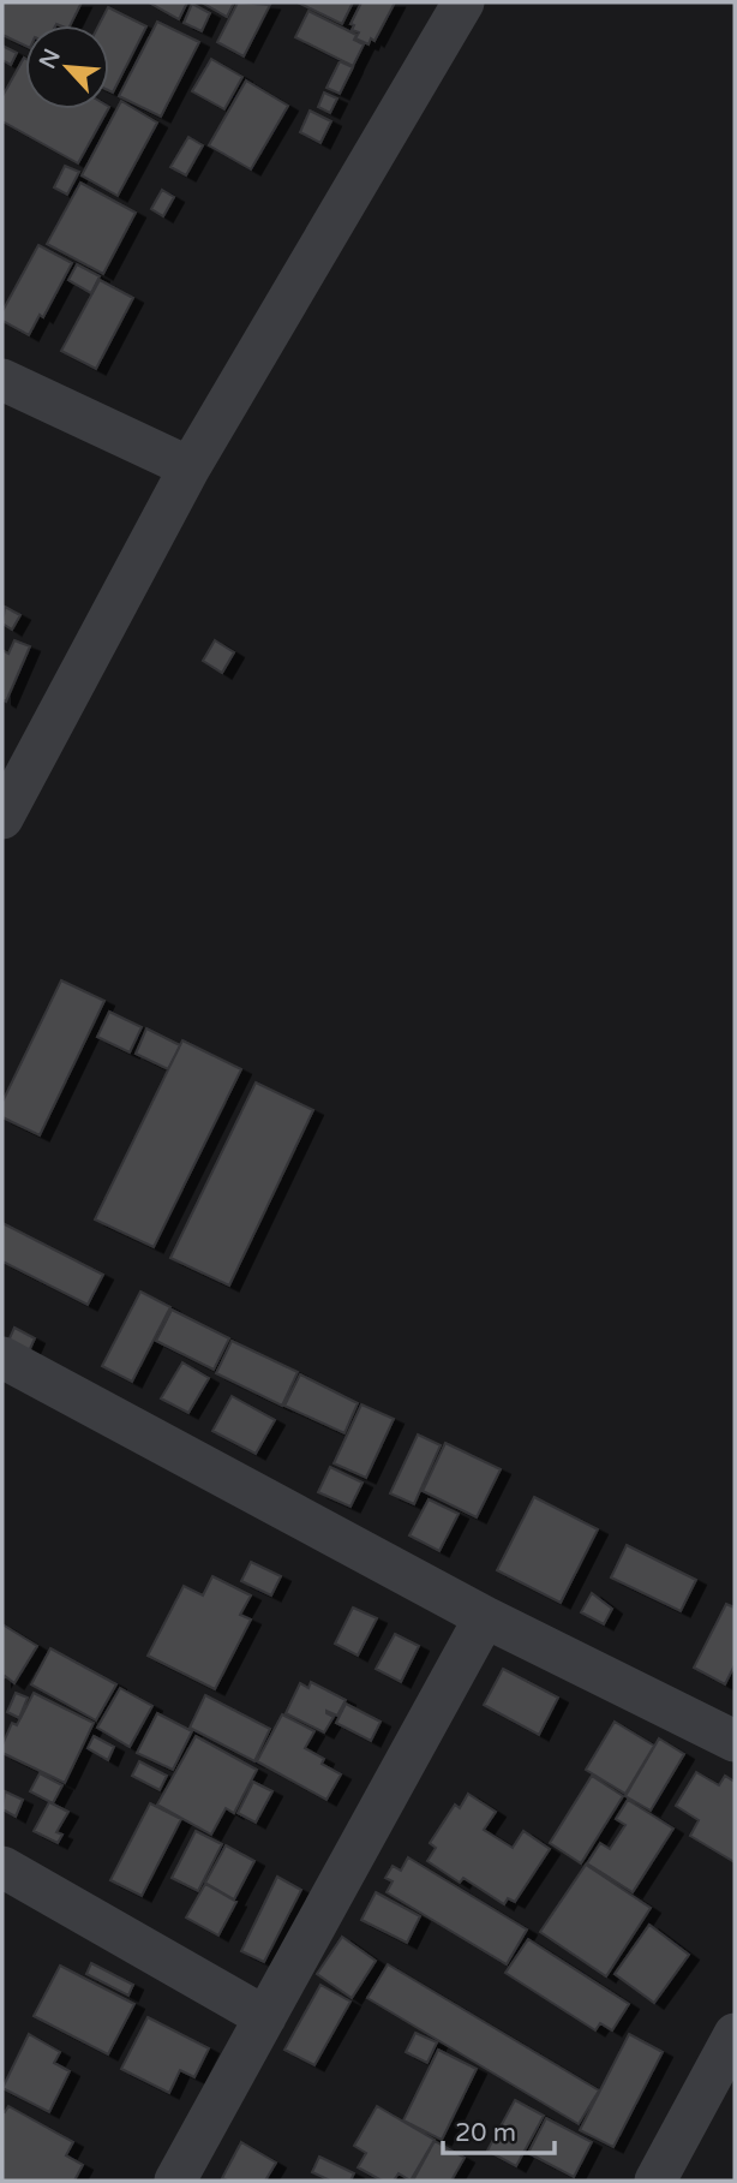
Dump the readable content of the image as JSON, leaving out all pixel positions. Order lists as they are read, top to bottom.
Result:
{
  "scale_bar": "20 m",
  "north": "top left"
}
